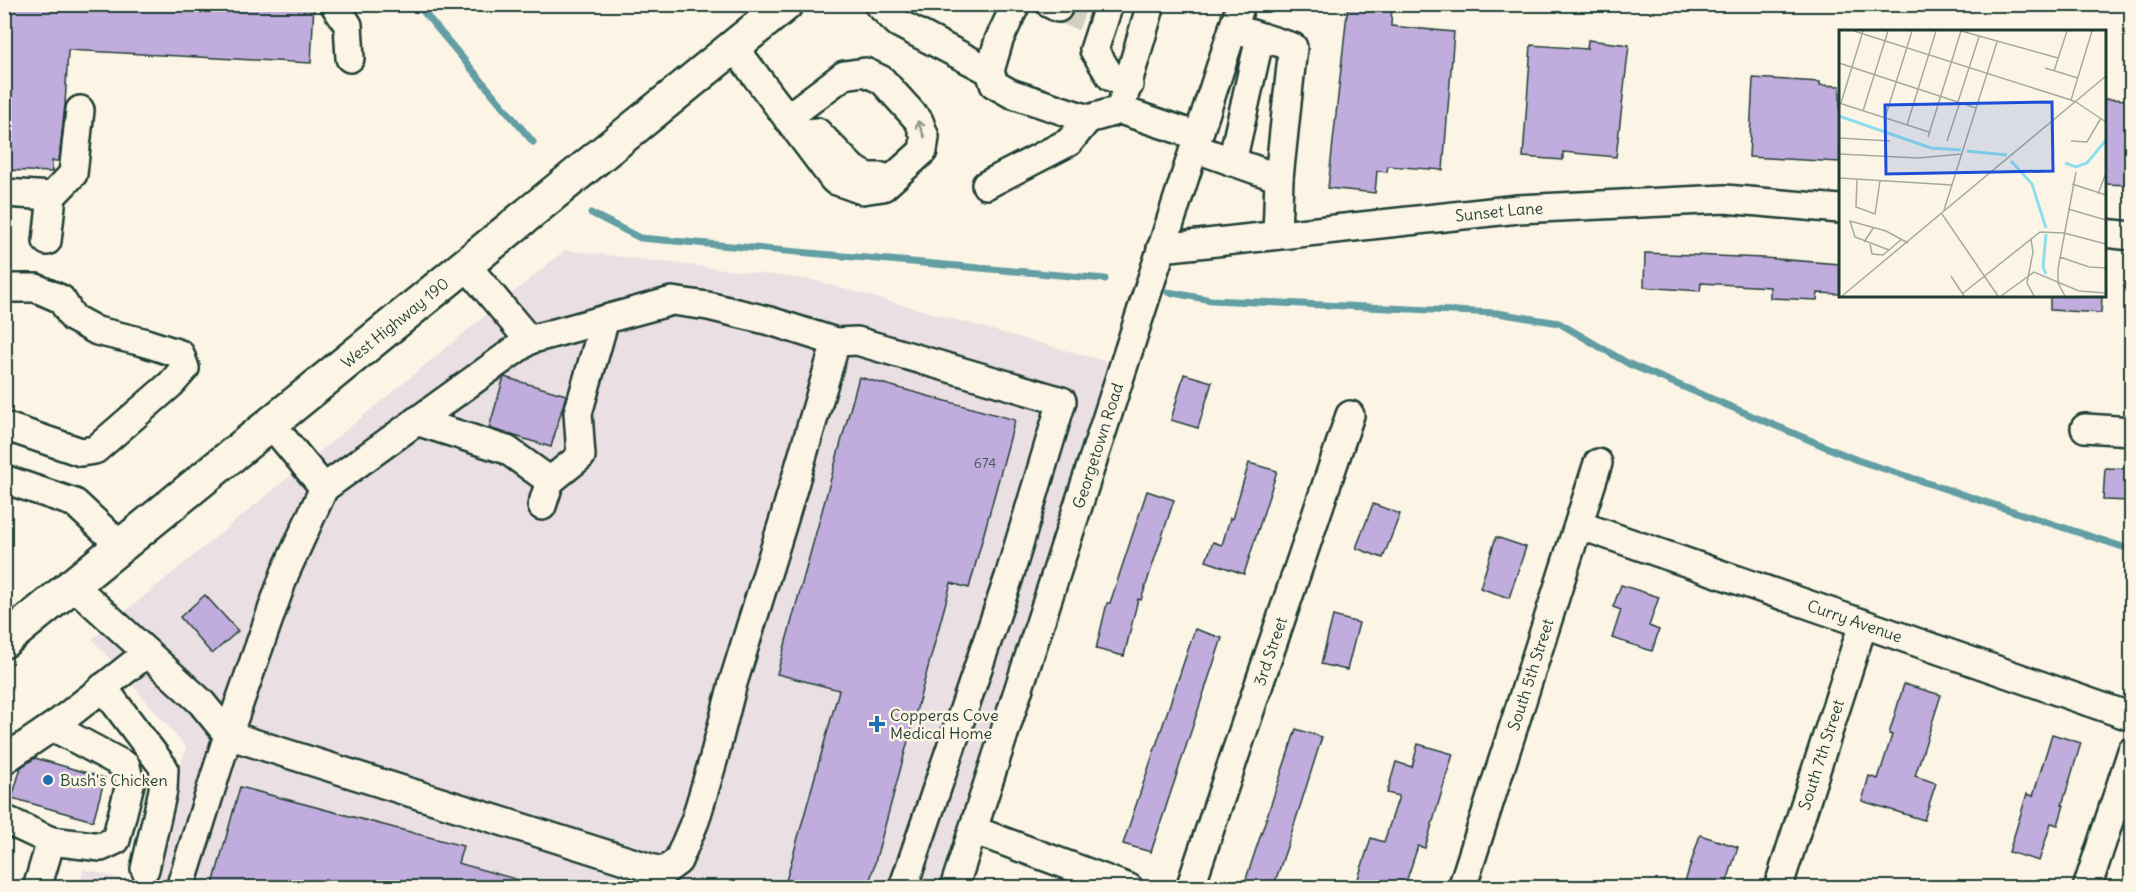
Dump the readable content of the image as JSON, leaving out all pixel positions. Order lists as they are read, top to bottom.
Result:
{
  "streets": {
    "main road": ["West Highway 190"],
    "street": [
      "Sunset Lane",
      "Georgetown Road",
      "Curry Avenue",
      "3rd Street",
      "South 5th Street",
      "South 7th Street"
    ]
  },
  "crossings": [
    ["Sunset Lane", "Georgetown Road"],
    ["Curry Avenue", "South 5th Street"],
    ["Curry Avenue", "South 7th Street"]
  ],
  "places": {
    "health": ["Copperas Cove Medical Home"],
    "other": ["Bush's Chicken"]
  },
  "house_numbers": ["674"]
}
